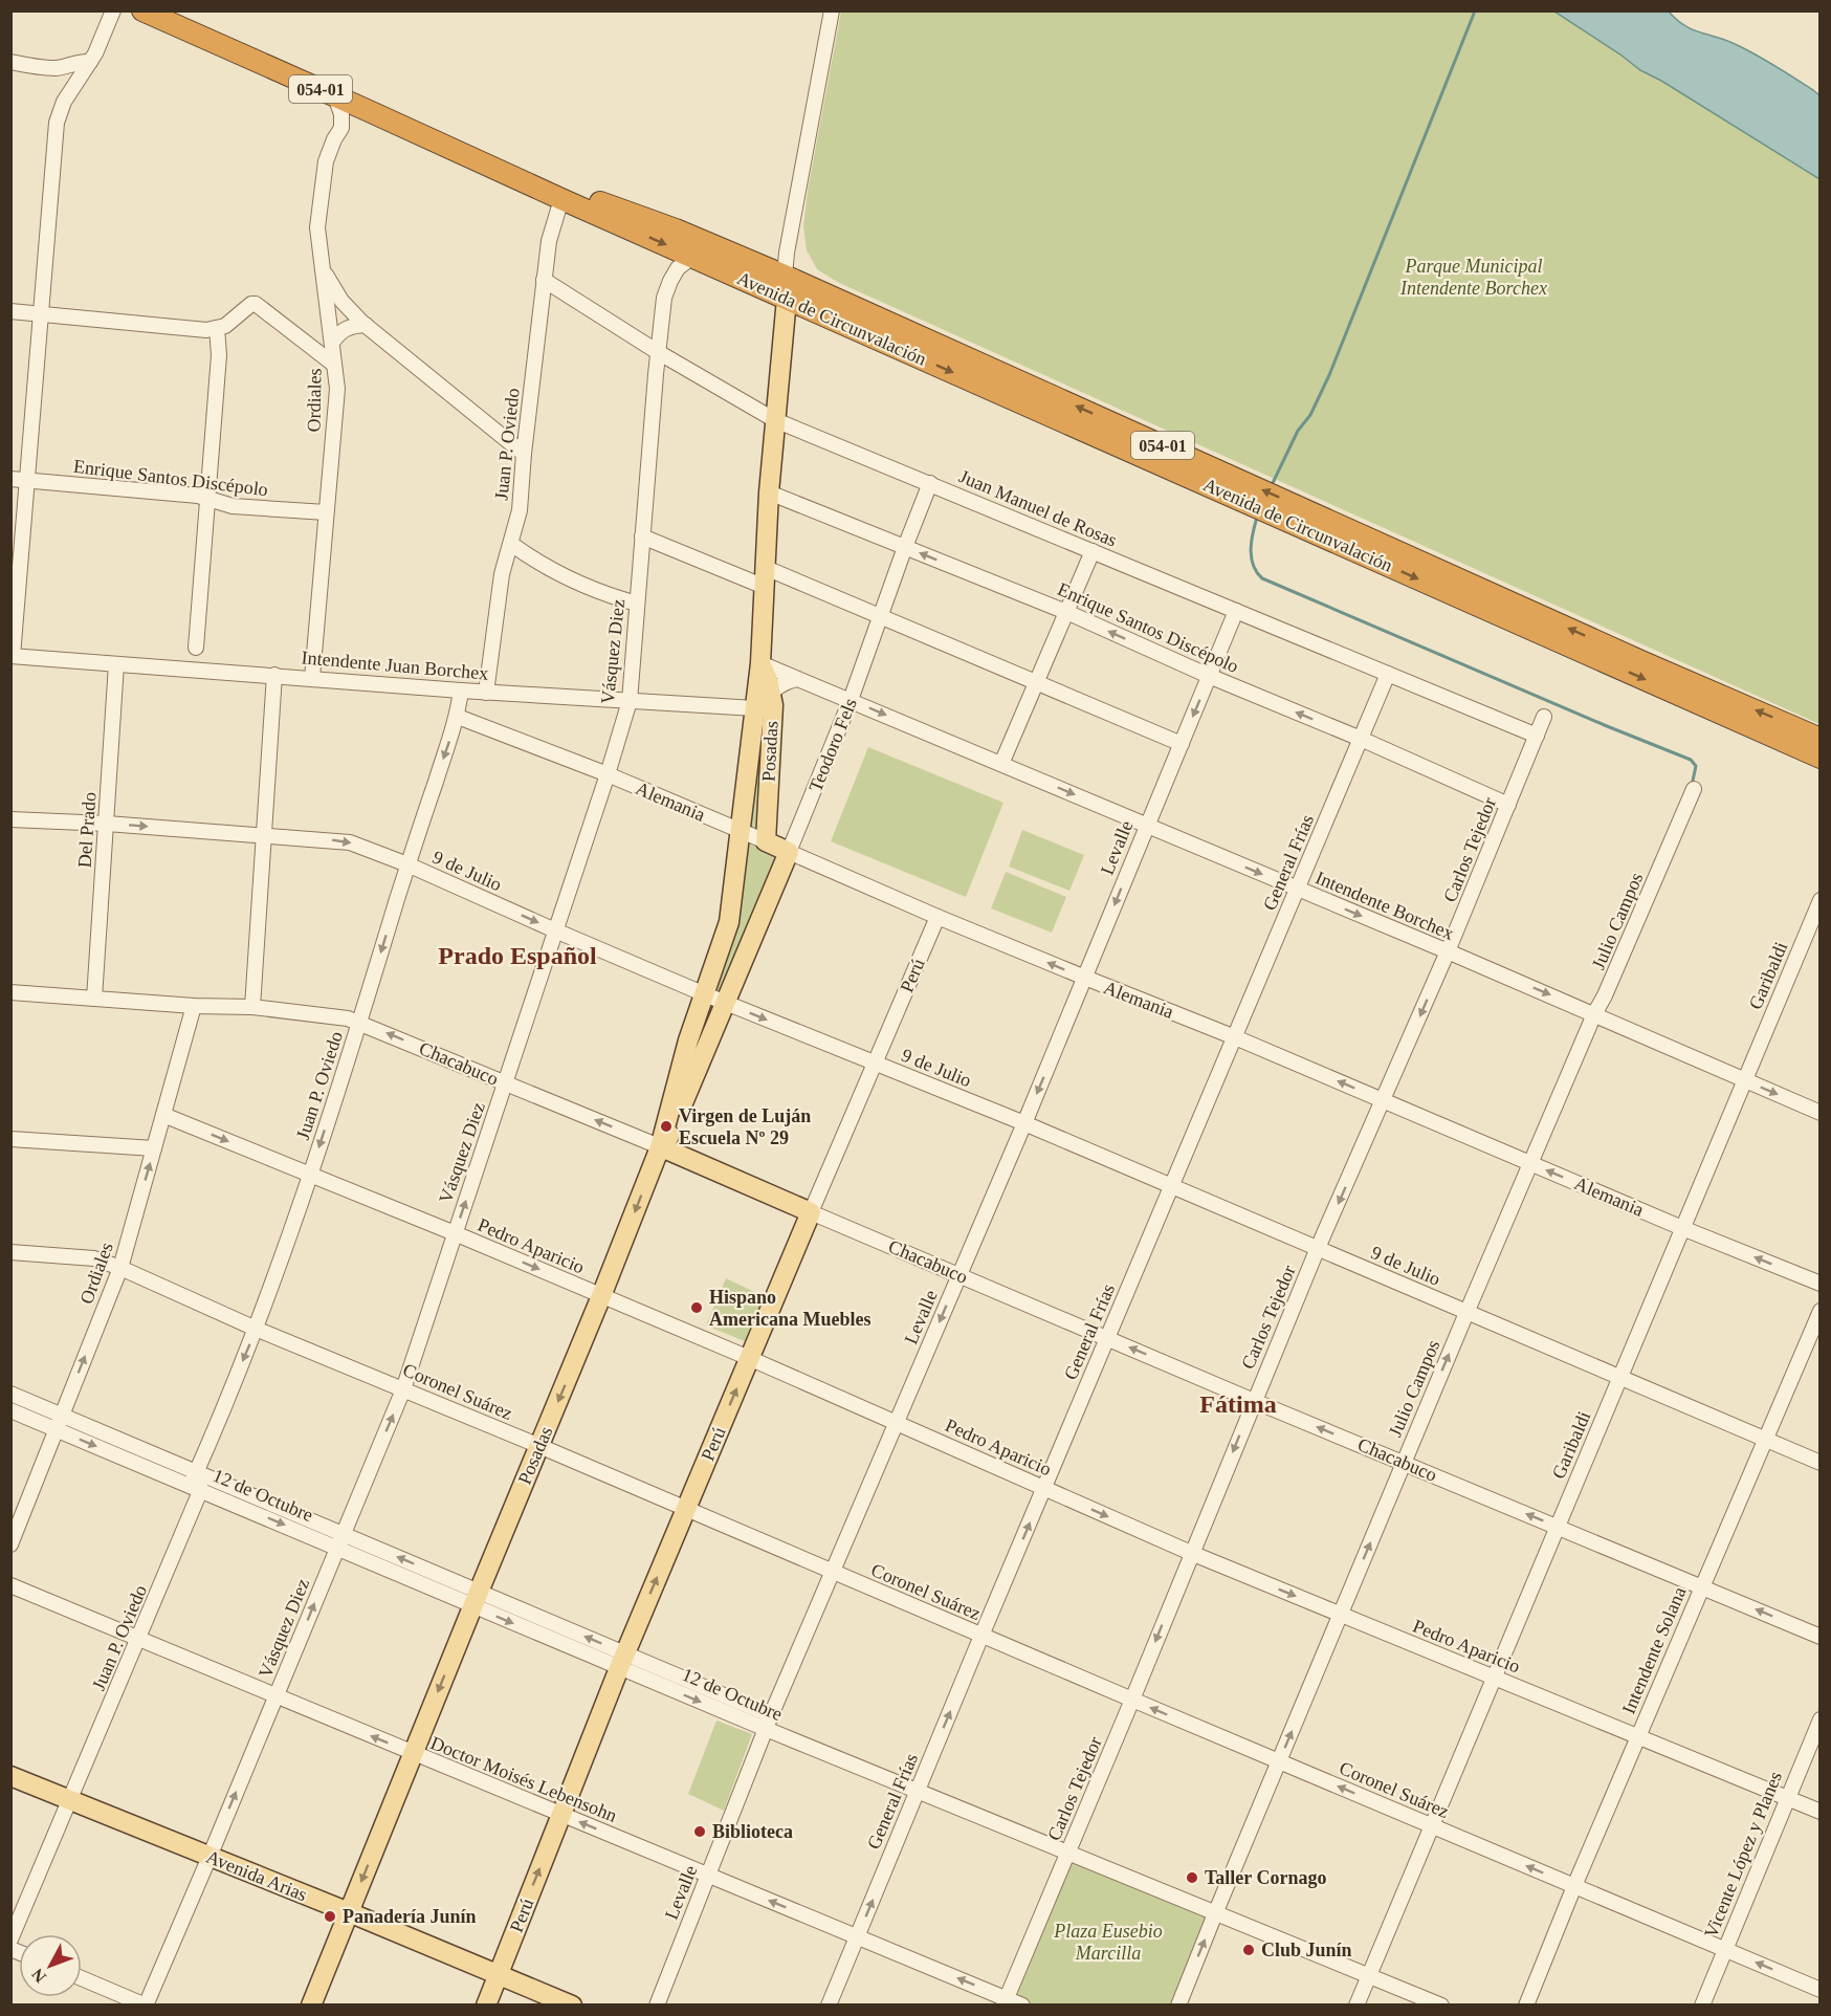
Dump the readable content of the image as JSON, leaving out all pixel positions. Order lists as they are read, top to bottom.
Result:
{
  "streets": {
    "highway": ["054-01", "Avenida de Circunvalación"],
    "main road": [
      "Teodoro Fels",
      "Posadas",
      "Alemania",
      "Perú",
      "Chacabuco",
      "Avenida Arias"
    ],
    "street": [
      "Ordiales",
      "Juan P. Oviedo",
      "Enrique Santos Discépolo",
      "Juan Manuel de Rosas",
      "Vásquez Diez",
      "Intendente Juan Borchex",
      "Del Prado",
      "Levalle",
      "Carlos Tejedor",
      "General Frías",
      "9 de Julio",
      "Intendente Borchex",
      "Julio Campos",
      "Garibaldi",
      "Pedro Aparicio",
      "Coronel Suárez",
      "12 de Octubre",
      "Intendente Solana",
      "Doctor Moisés Lebensohn",
      "Vicente López y Planes"
    ]
  },
  "crossings": [
    ["Avenida de Circunvalación", "Ordiales"],
    ["Avenida de Circunvalación", "Juan P. Oviedo"],
    ["Avenida de Circunvalación", "Vásquez Diez"],
    ["Avenida de Circunvalación", "Posadas"],
    ["Ordiales", "Enrique Santos Discépolo"],
    ["Ordiales", "Intendente Juan Borchex"],
    ["Ordiales", "Chacabuco"],
    ["Ordiales", "Pedro Aparicio"],
    ["Ordiales", "Coronel Suárez"],
    ["Ordiales", "12 de Octubre"],
    ["Juan P. Oviedo", "Juan Manuel de Rosas"],
    ["Juan P. Oviedo", "Intendente Juan Borchex"],
    ["Juan P. Oviedo", "Alemania"],
    ["Juan P. Oviedo", "9 de Julio"],
    ["Juan P. Oviedo", "Chacabuco"],
    ["Juan P. Oviedo", "Pedro Aparicio"],
    ["Juan P. Oviedo", "Coronel Suárez"],
    ["Juan P. Oviedo", "12 de Octubre"],
    ["Juan P. Oviedo", "Doctor Moisés Lebensohn"],
    ["Juan P. Oviedo", "Avenida Arias"],
    ["Enrique Santos Discépolo", "Teodoro Fels"],
    ["Enrique Santos Discépolo", "Posadas"],
    ["Enrique Santos Discépolo", "Levalle"],
    ["Enrique Santos Discépolo", "Carlos Tejedor"],
    ["Enrique Santos Discépolo", "General Frías"],
    ["Juan Manuel de Rosas", "Vásquez Diez"],
    ["Juan Manuel de Rosas", "Teodoro Fels"],
    ["Juan Manuel de Rosas", "Posadas"],
    ["Juan Manuel de Rosas", "Levalle"],
    ["Juan Manuel de Rosas", "Carlos Tejedor"],
    ["Juan Manuel de Rosas", "General Frías"],
    ["Vásquez Diez", "Intendente Juan Borchex"],
    ["Vásquez Diez", "Alemania"],
    ["Vásquez Diez", "9 de Julio"],
    ["Vásquez Diez", "Chacabuco"],
    ["Vásquez Diez", "Pedro Aparicio"],
    ["Vásquez Diez", "Coronel Suárez"],
    ["Vásquez Diez", "12 de Octubre"],
    ["Vásquez Diez", "Doctor Moisés Lebensohn"],
    ["Vásquez Diez", "Avenida Arias"],
    ["Intendente Juan Borchex", "Posadas"],
    ["Intendente Juan Borchex", "Del Prado"],
    ["Teodoro Fels", "Posadas"],
    ["Teodoro Fels", "Alemania"],
    ["Teodoro Fels", "9 de Julio"],
    ["Teodoro Fels", "Intendente Borchex"],
    ["Posadas", "Alemania"],
    ["Posadas", "9 de Julio"],
    ["Posadas", "Intendente Borchex"],
    ["Posadas", "Chacabuco"],
    ["Posadas", "Pedro Aparicio"],
    ["Posadas", "Coronel Suárez"],
    ["Posadas", "12 de Octubre"],
    ["Posadas", "Doctor Moisés Lebensohn"],
    ["Posadas", "Avenida Arias"],
    ["Alemania", "Levalle"],
    ["Alemania", "Carlos Tejedor"],
    ["Alemania", "General Frías"],
    ["Alemania", "Julio Campos"],
    ["Alemania", "Perú"],
    ["Alemania", "Garibaldi"],
    ["Del Prado", "9 de Julio"],
    ["Del Prado", "Chacabuco"],
    ["Levalle", "9 de Julio"],
    ["Levalle", "Intendente Borchex"],
    ["Levalle", "Chacabuco"],
    ["Levalle", "Pedro Aparicio"],
    ["Levalle", "Coronel Suárez"],
    ["Levalle", "12 de Octubre"],
    ["Levalle", "Doctor Moisés Lebensohn"],
    ["Carlos Tejedor", "9 de Julio"],
    ["Carlos Tejedor", "Intendente Borchex"],
    ["Carlos Tejedor", "Chacabuco"],
    ["Carlos Tejedor", "Pedro Aparicio"],
    ["Carlos Tejedor", "Coronel Suárez"],
    ["Carlos Tejedor", "12 de Octubre"],
    ["Carlos Tejedor", "Doctor Moisés Lebensohn"],
    ["General Frías", "9 de Julio"],
    ["General Frías", "Intendente Borchex"],
    ["General Frías", "Chacabuco"],
    ["General Frías", "Pedro Aparicio"],
    ["General Frías", "Coronel Suárez"],
    ["General Frías", "12 de Octubre"],
    ["General Frías", "Doctor Moisés Lebensohn"],
    ["9 de Julio", "Julio Campos"],
    ["9 de Julio", "Perú"],
    ["9 de Julio", "Garibaldi"],
    ["9 de Julio", "Intendente Solana"],
    ["Intendente Borchex", "Julio Campos"],
    ["Intendente Borchex", "Garibaldi"],
    ["Julio Campos", "Chacabuco"],
    ["Julio Campos", "Pedro Aparicio"],
    ["Julio Campos", "Coronel Suárez"],
    ["Julio Campos", "12 de Octubre"],
    ["Perú", "Chacabuco"],
    ["Perú", "Pedro Aparicio"],
    ["Perú", "Coronel Suárez"],
    ["Perú", "12 de Octubre"],
    ["Perú", "Doctor Moisés Lebensohn"],
    ["Perú", "Avenida Arias"],
    ["Garibaldi", "Chacabuco"],
    ["Garibaldi", "Pedro Aparicio"],
    ["Garibaldi", "Coronel Suárez"],
    ["Garibaldi", "12 de Octubre"],
    ["Chacabuco", "Intendente Solana"],
    ["Pedro Aparicio", "Intendente Solana"],
    ["Pedro Aparicio", "Vicente López y Planes"],
    ["Coronel Suárez", "Intendente Solana"],
    ["Coronel Suárez", "Vicente López y Planes"]
  ],
  "one_way": [
    "Juan P. Oviedo",
    "Vásquez Diez",
    "Alemania",
    "Levalle",
    "Carlos Tejedor",
    "Julio Campos",
    "Perú",
    "Chacabuco",
    "Pedro Aparicio",
    "Doctor Moisés Lebensohn"
  ],
  "districts": ["Prado Español", "Fátima"],
  "parks": ["Parque Municipal Intendente Borchex", "Plaza Eusebio Marcilla"],
  "places": [
    "Virgen de Luján Escuela Nº 29",
    "Hispano Americana Muebles",
    "Biblioteca",
    "Taller Cornago",
    "Panadería Junín",
    "Club Junín"
  ],
  "north": "bottom left"
}
